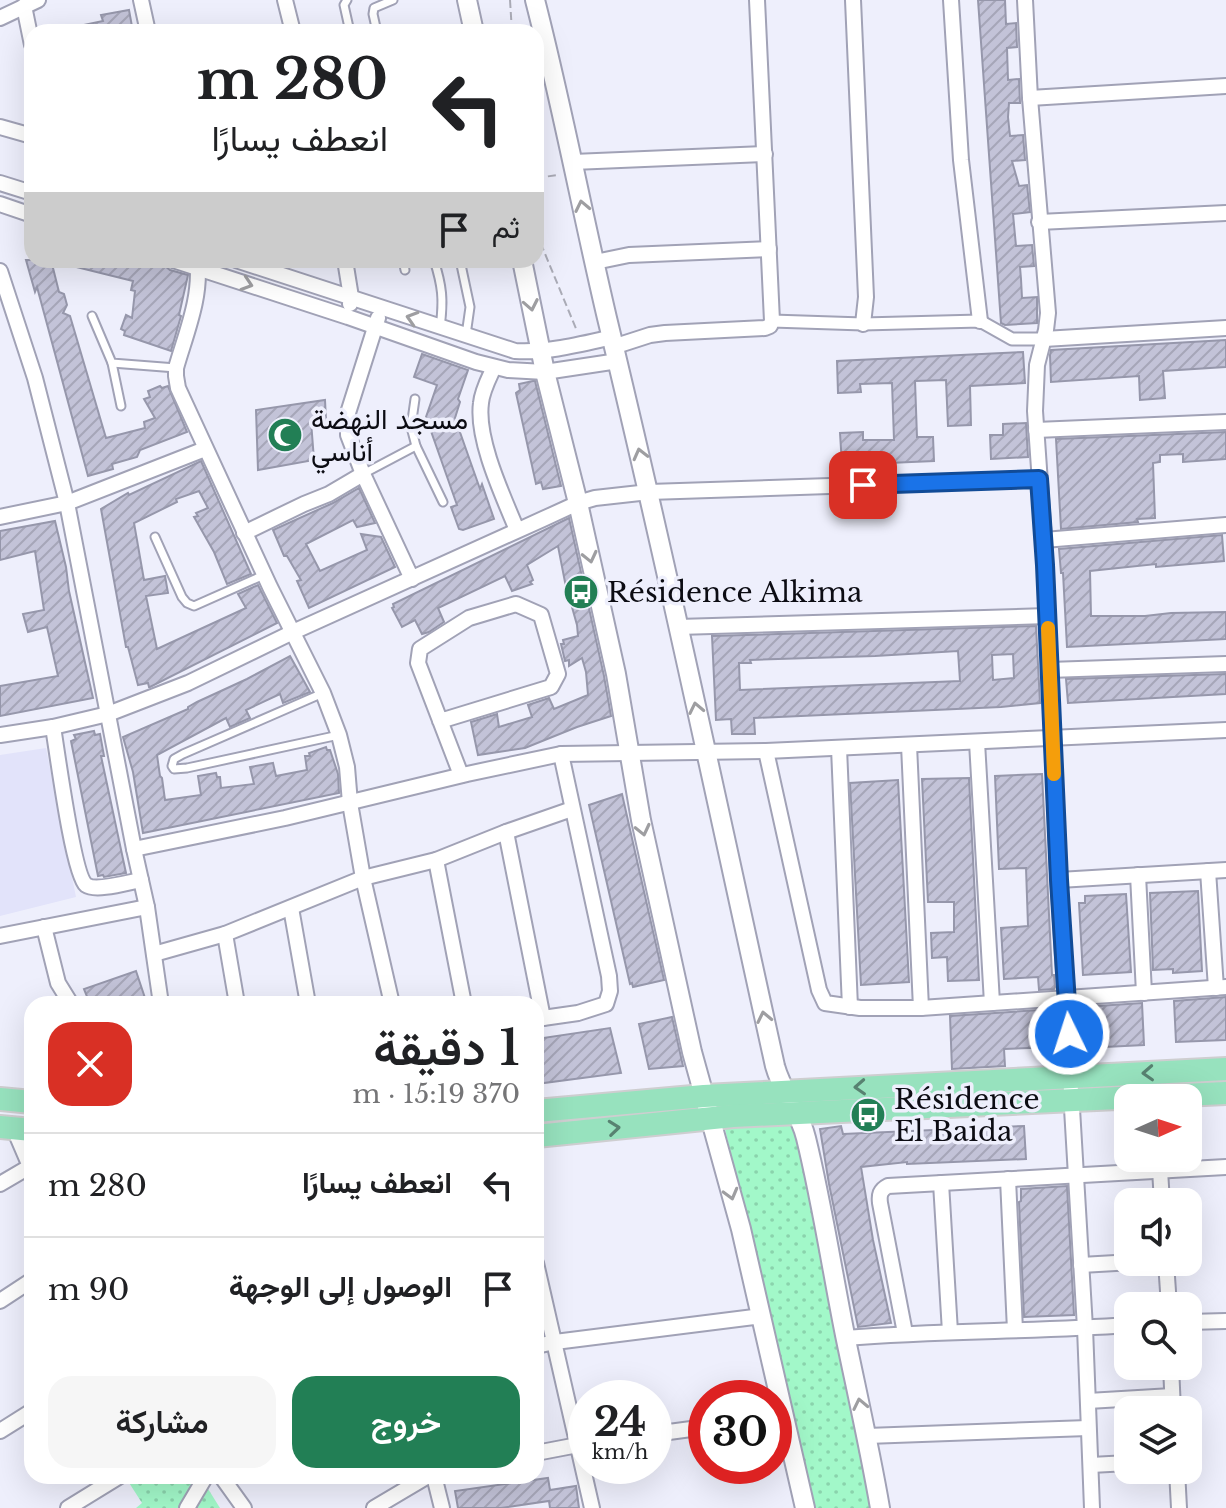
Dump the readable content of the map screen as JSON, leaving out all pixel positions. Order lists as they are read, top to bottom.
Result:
{
  "places": {
    "mosque": ["مسجد النهضة أناسي"],
    "bus stop": ["Résidence Alkima", "Résidence El Baida"]
  },
  "north": "right",
  "page": {
    "turn": ["280 m", "انعطف يسارًا"],
    "then": "ثم",
    "heading": ["1 دقيقة", "370 m · 15:19"],
    "list": [
      {
        "name": "انعطف يسارًا",
        "value": "280 m"
      },
      {
        "name": "الوصول إلى الوجهة",
        "value": "90 m"
      }
    ],
    "buttons": ["خروج", "مشاركة"],
    "speed": "24 km/h",
    "limit": "30"
  }
}
